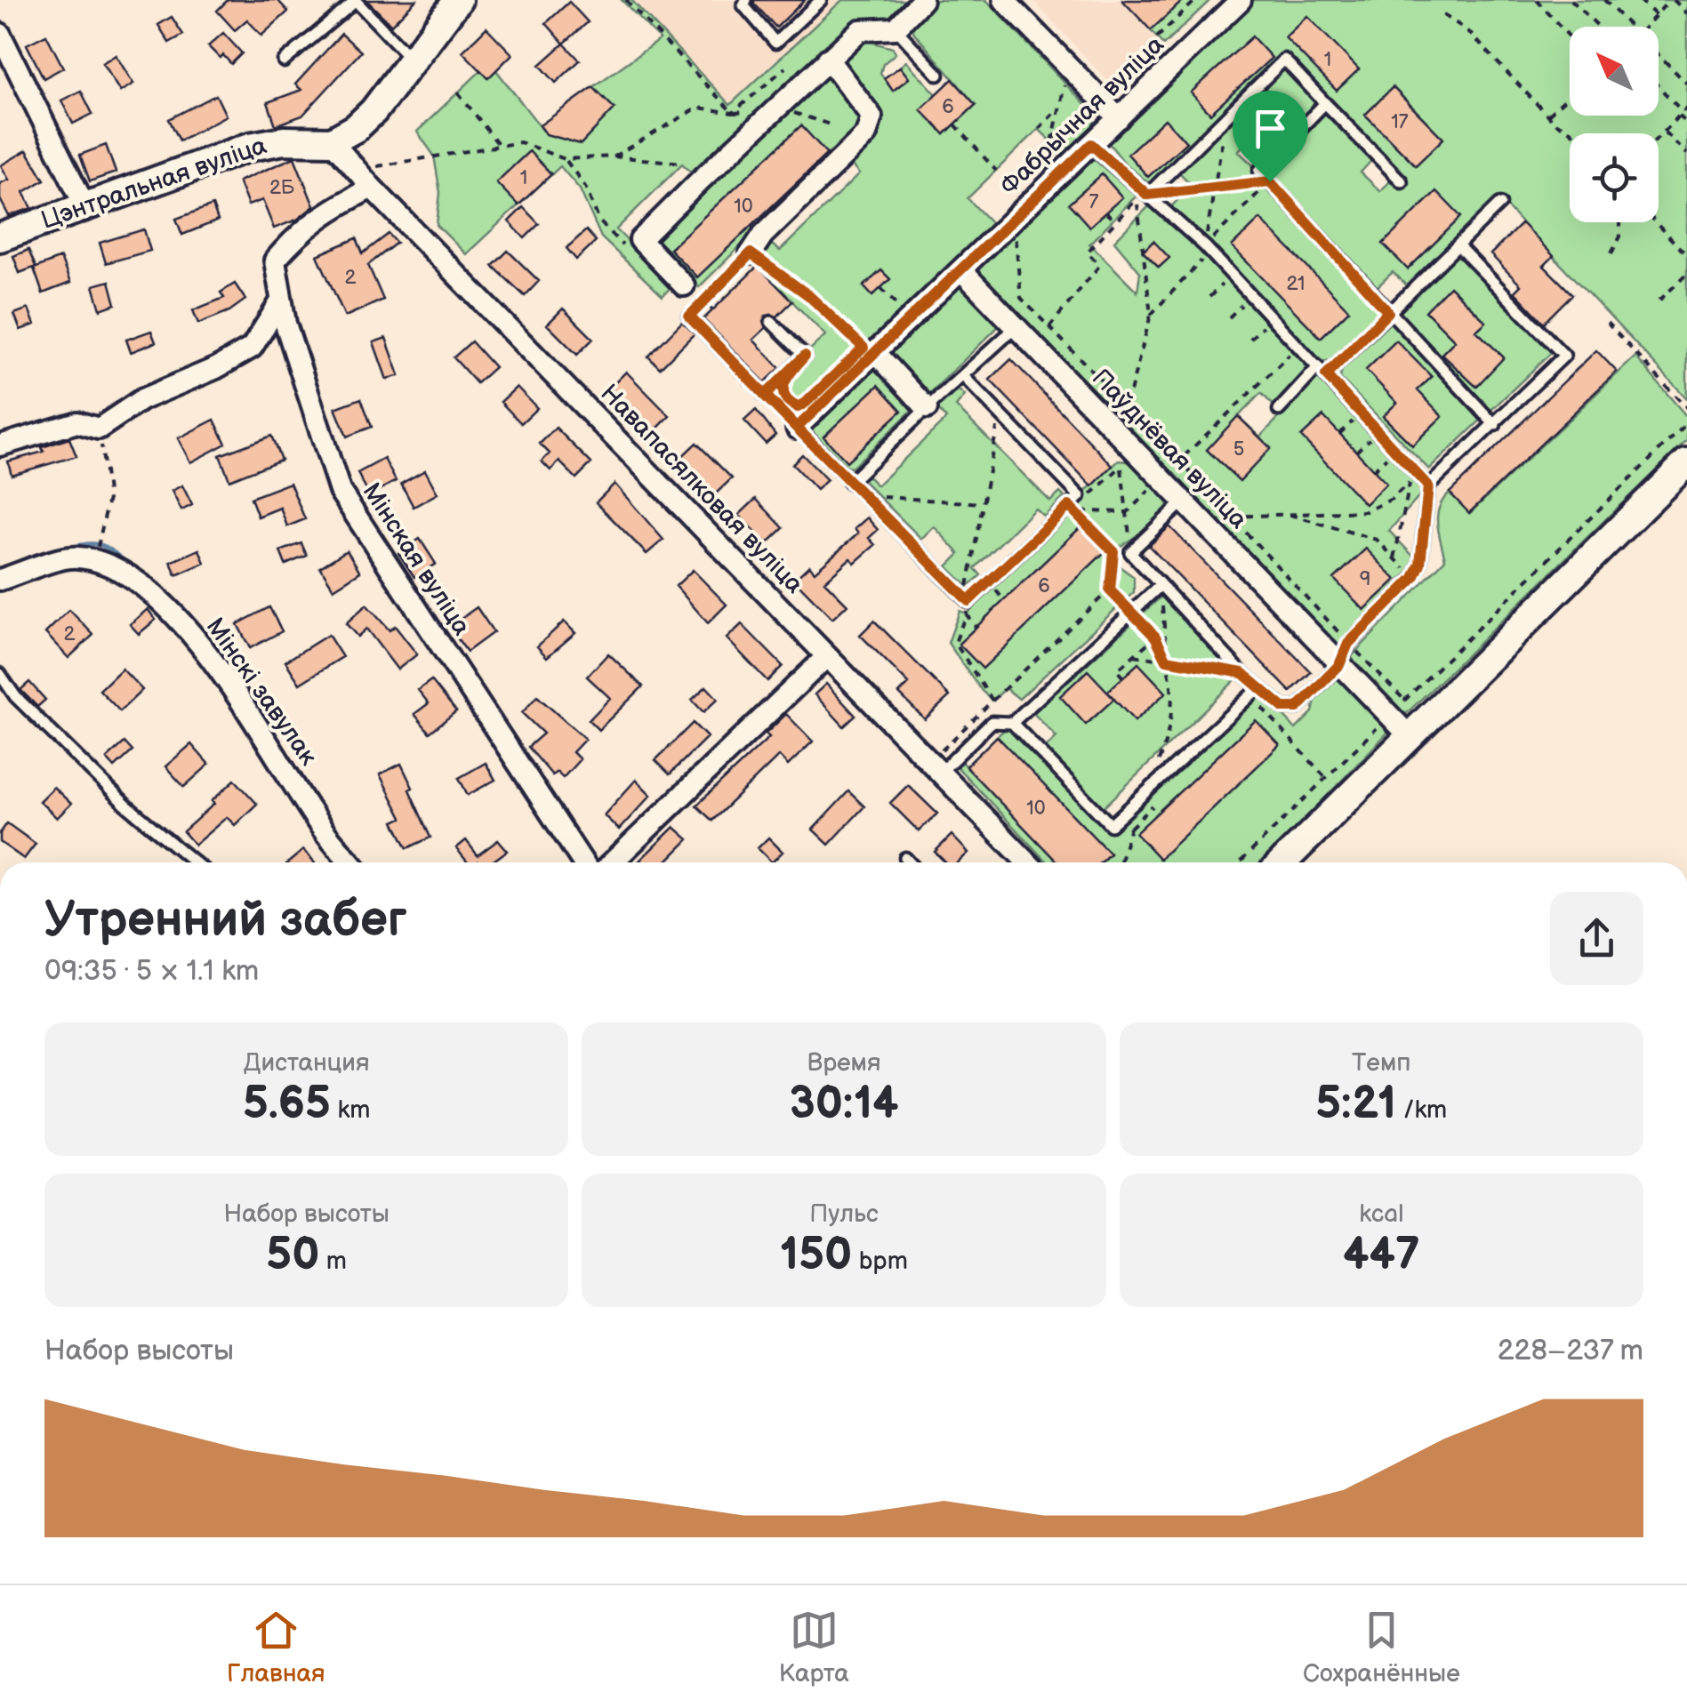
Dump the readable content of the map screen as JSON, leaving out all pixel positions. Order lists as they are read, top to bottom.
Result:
{
  "streets": {
    "main road": ["Цэнтральная вуліца"],
    "street": [
      "Фабрычная вуліца",
      "Паўднёвая вуліца",
      "Навапасялковая вуліца",
      "Мінская вуліца",
      "Мінскі завулак"
    ]
  },
  "crossings": [
    ["Фабрычная вуліца", "Паўднёвая вуліца"],
    ["Цэнтральная вуліца", "Навапасялковая вуліца"],
    ["Навапасялковая вуліца", "Мінская вуліца"]
  ],
  "house_numbers": [
    "1",
    "6",
    "17",
    "1",
    "2Б",
    "7",
    "10",
    "2",
    "21",
    "5",
    "9",
    "6",
    "2",
    "10"
  ],
  "north": "top left",
  "page": {
    "heading": ["Утренний забег", "09:35 · 5 × 1.1 km"],
    "stats": [
      ["Дистанция", "5.65 km"],
      ["Время", "30:14"],
      ["Темп", "5:21 /km"],
      ["Набор высоты", "50 m"],
      ["Пульс", "150 bpm"],
      ["kcal", "447"]
    ],
    "chart": ["Набор высоты", "228–237 m"],
    "tabs": ["Главная", "Карта", "Сохранённые"]
  }
}
